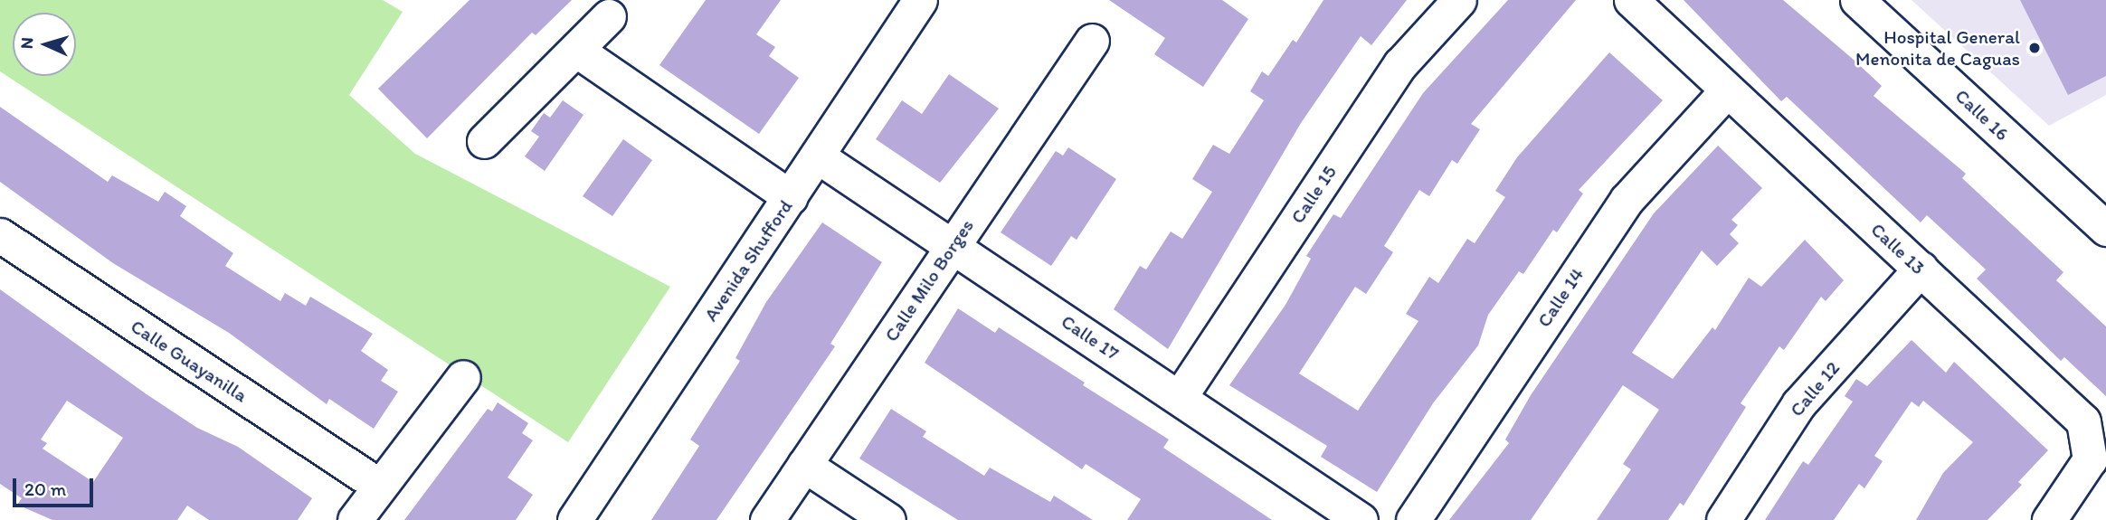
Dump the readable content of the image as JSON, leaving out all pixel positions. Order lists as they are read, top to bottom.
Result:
{
  "streets": {
    "street": [
      "Calle 16",
      "Calle 15",
      "Calle 13",
      "Avenida Shufford",
      "Calle Milo Borges",
      "Calle 14",
      "Calle 17",
      "Calle Guayanilla",
      "Calle 12"
    ]
  },
  "crossings": [
    ["Calle 15", "Calle 17"],
    ["Calle 13", "Calle 14"],
    ["Calle 13", "Calle 12"],
    ["Avenida Shufford", "Calle 17"],
    ["Calle Milo Borges", "Calle 17"]
  ],
  "places": ["Hospital General Menonita de Caguas"],
  "scale_bar": "20 m",
  "north": "left"
}
